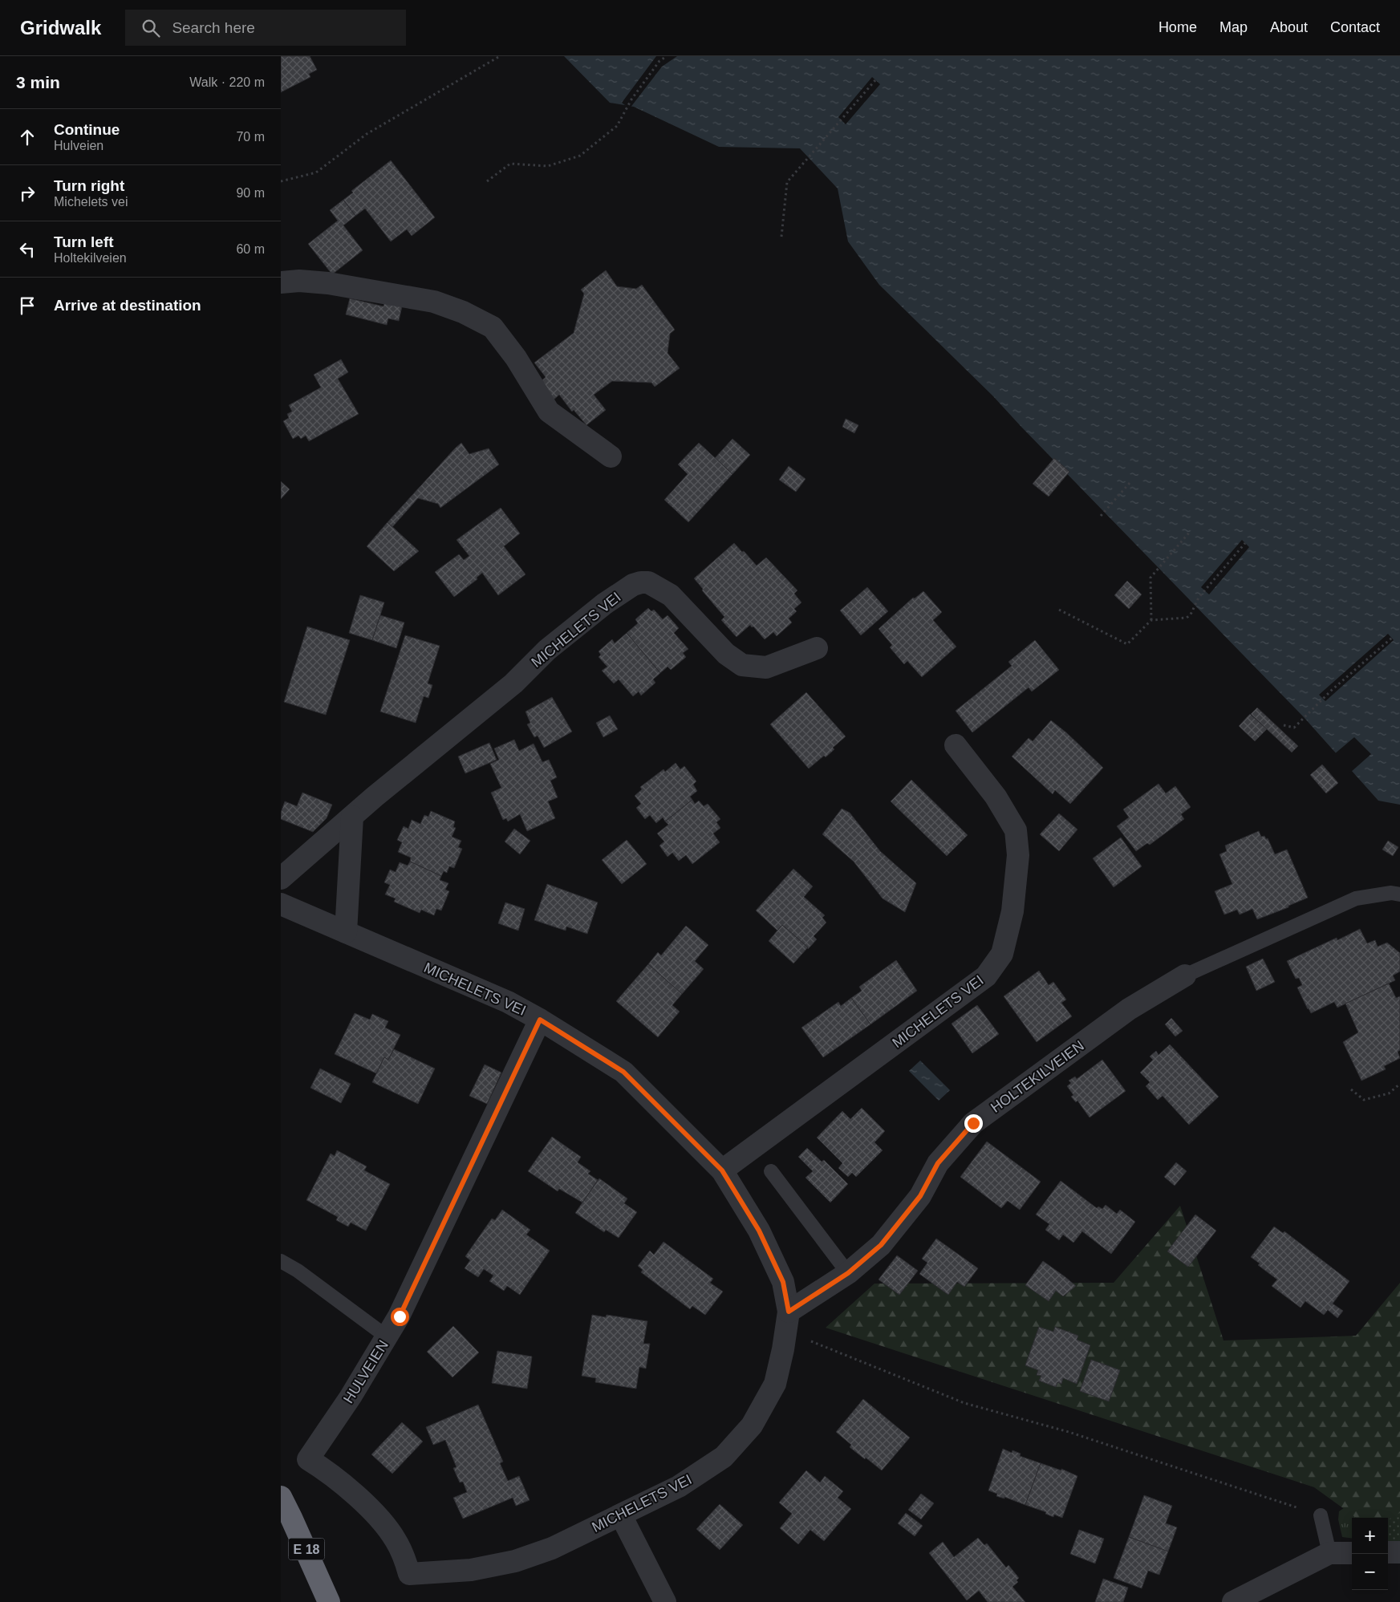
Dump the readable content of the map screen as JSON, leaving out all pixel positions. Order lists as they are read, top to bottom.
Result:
{
  "streets": {
    "highway": ["E 18"],
    "street": ["MICHELETS VEI", "HOLTEKILVEIEN", "HULVEIEN"]
  },
  "crossings": [
    ["MICHELETS VEI", "HOLTEKILVEIEN"],
    ["MICHELETS VEI", "HULVEIEN"]
  ],
  "page": {
    "header": "Gridwalk",
    "search": "Search here",
    "nav": [
      "Home",
      "Map",
      "About",
      "Contact"
    ],
    "heading": ["3 min", "Walk · 220 m"],
    "list": [
      ["Continue", "Hulveien", "70 m"],
      ["Turn right", "Michelets vei", "90 m"],
      ["Turn left", "Holtekilveien", "60 m"],
      "Arrive at destination"
    ],
    "map_buttons": ["+", "−"]
  }
}
